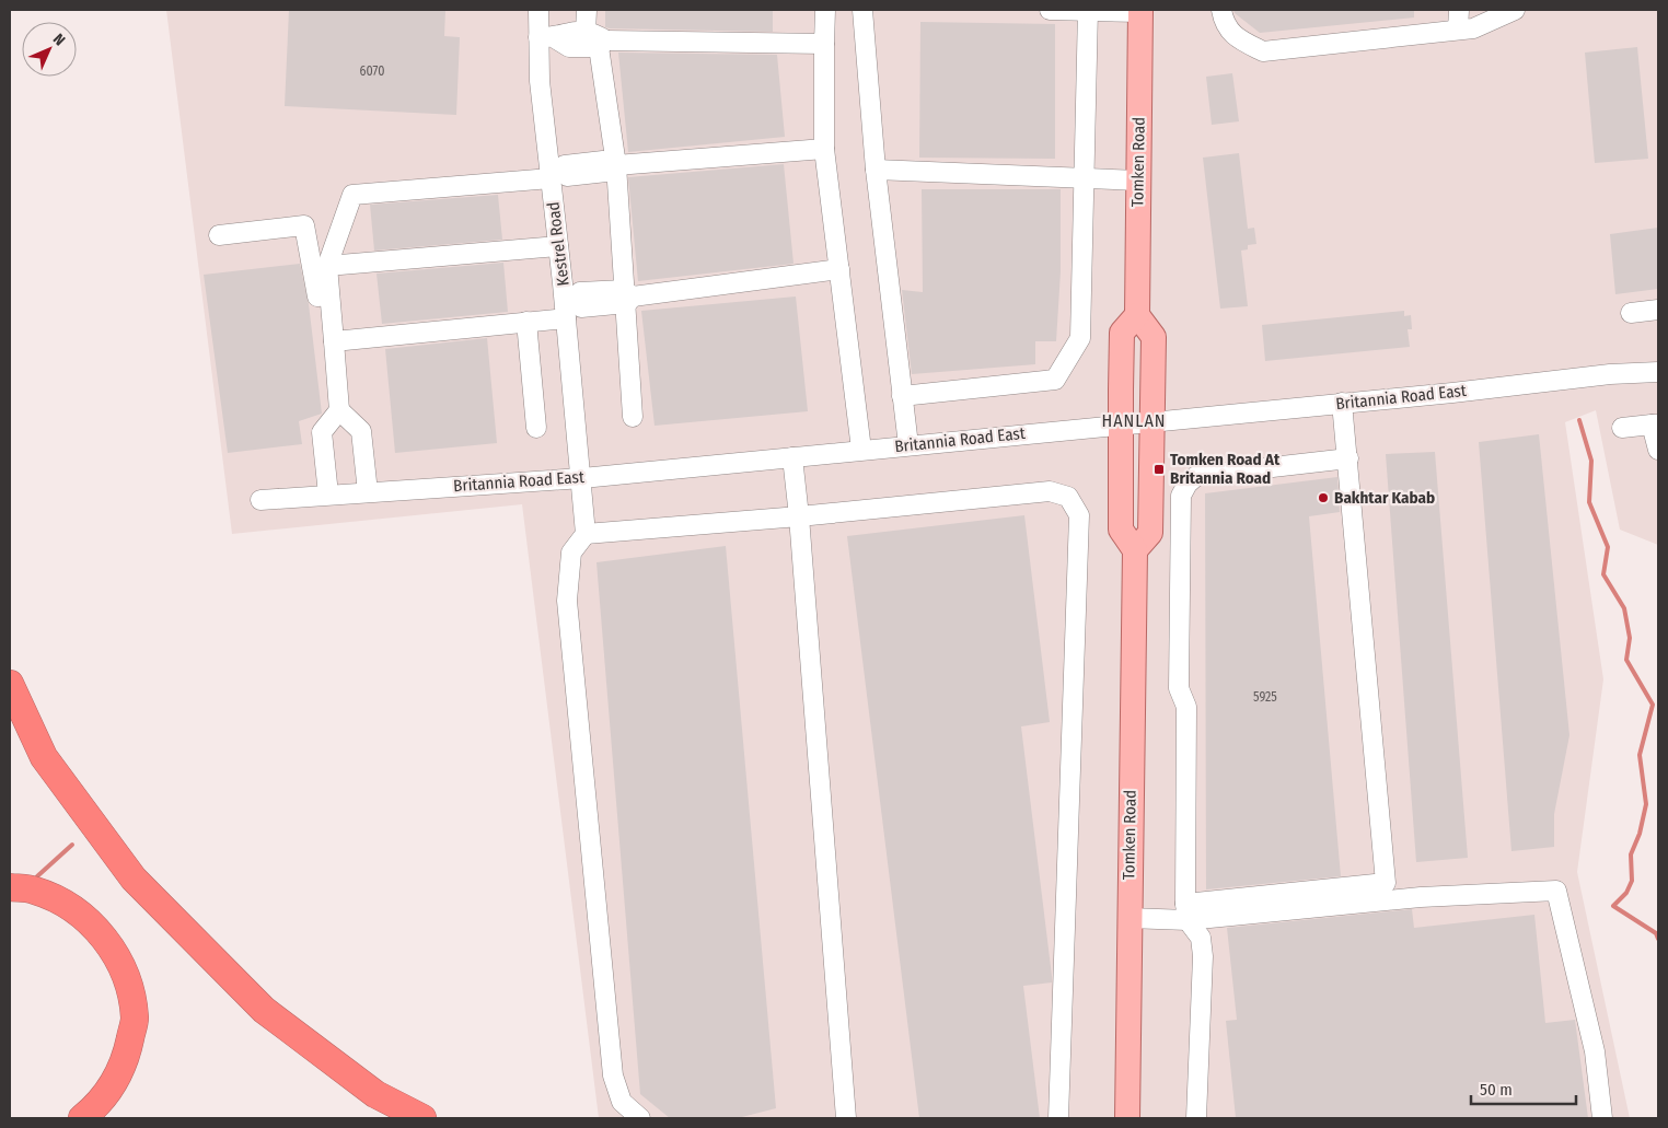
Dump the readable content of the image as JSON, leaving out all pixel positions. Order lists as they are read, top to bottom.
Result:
{
  "streets": {
    "main road": ["Tomken Road"],
    "street": ["Kestrel Road", "Britannia Road East"]
  },
  "crossings": [
    ["Kestrel Road", "Britannia Road East"]
  ],
  "districts": ["HANLAN"],
  "places": {
    "transit": ["Tomken Road At Britannia Road"],
    "other": ["Bakhtar Kabab"]
  },
  "house_numbers": ["6070", "5925"],
  "scale_bar": "50 m",
  "north": "top right"
}
